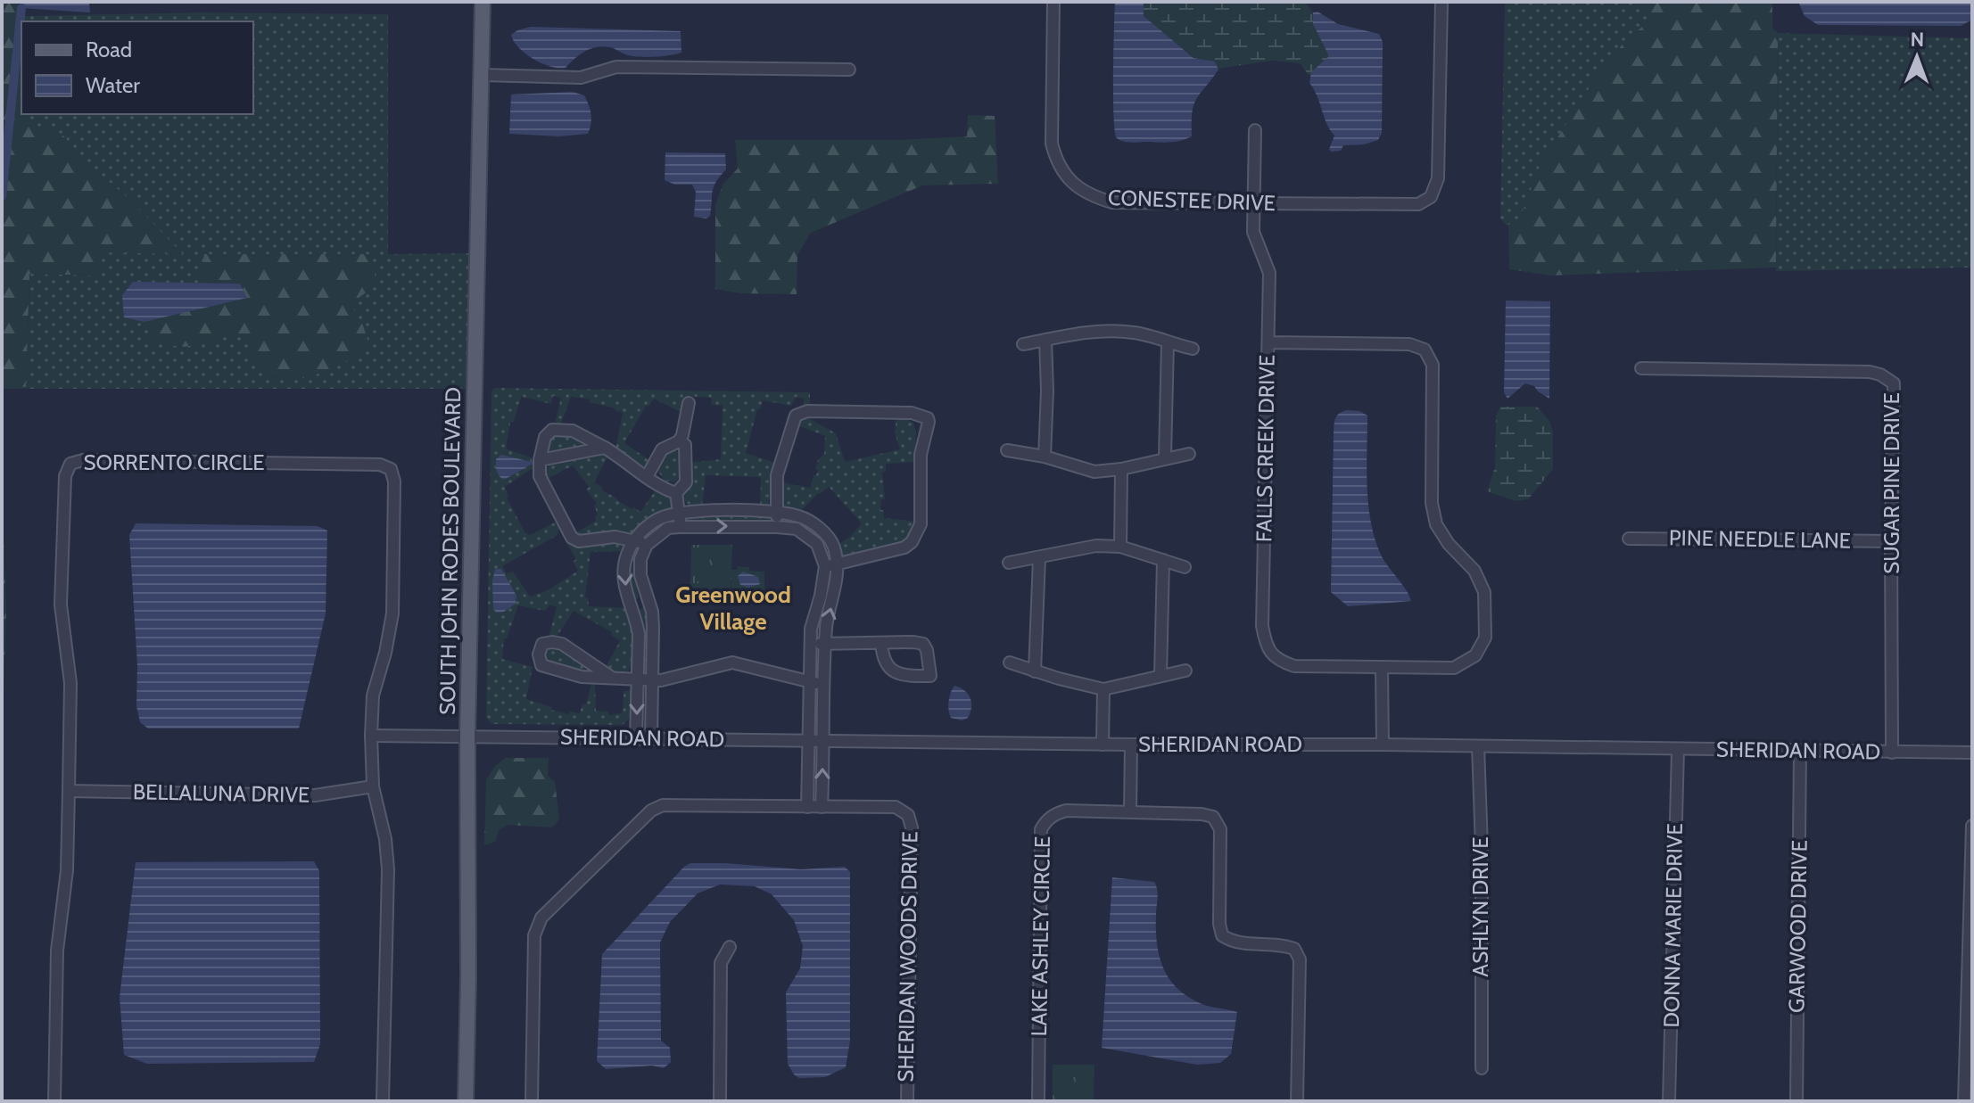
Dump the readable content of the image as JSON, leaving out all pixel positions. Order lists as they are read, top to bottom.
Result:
{
  "streets": {
    "main road": ["SOUTH JOHN RODES BOULEVARD"],
    "street": [
      "CONESTEE DRIVE",
      "FALLS CREEK DRIVE",
      "SORRENTO CIRCLE",
      "SUGAR PINE DRIVE",
      "PINE NEEDLE LANE",
      "SHERIDAN ROAD",
      "BELLALUNA DRIVE",
      "ASHLYN DRIVE",
      "DONNA MARIE DRIVE",
      "GARWOOD DRIVE",
      "LAKE ASHLEY CIRCLE",
      "SHERIDAN WOODS DRIVE"
    ]
  },
  "crossings": [
    ["CONESTEE DRIVE", "FALLS CREEK DRIVE"],
    ["SORRENTO CIRCLE", "BELLALUNA DRIVE"],
    ["SUGAR PINE DRIVE", "PINE NEEDLE LANE"],
    ["SUGAR PINE DRIVE", "SHERIDAN ROAD"],
    ["SOUTH JOHN RODES BOULEVARD", "SHERIDAN ROAD"],
    ["SHERIDAN ROAD", "ASHLYN DRIVE"],
    ["SHERIDAN ROAD", "DONNA MARIE DRIVE"],
    ["SHERIDAN ROAD", "GARWOOD DRIVE"]
  ],
  "districts": ["Greenwood Village"],
  "legend": ["Road", "Water"],
  "north": "top"
}
